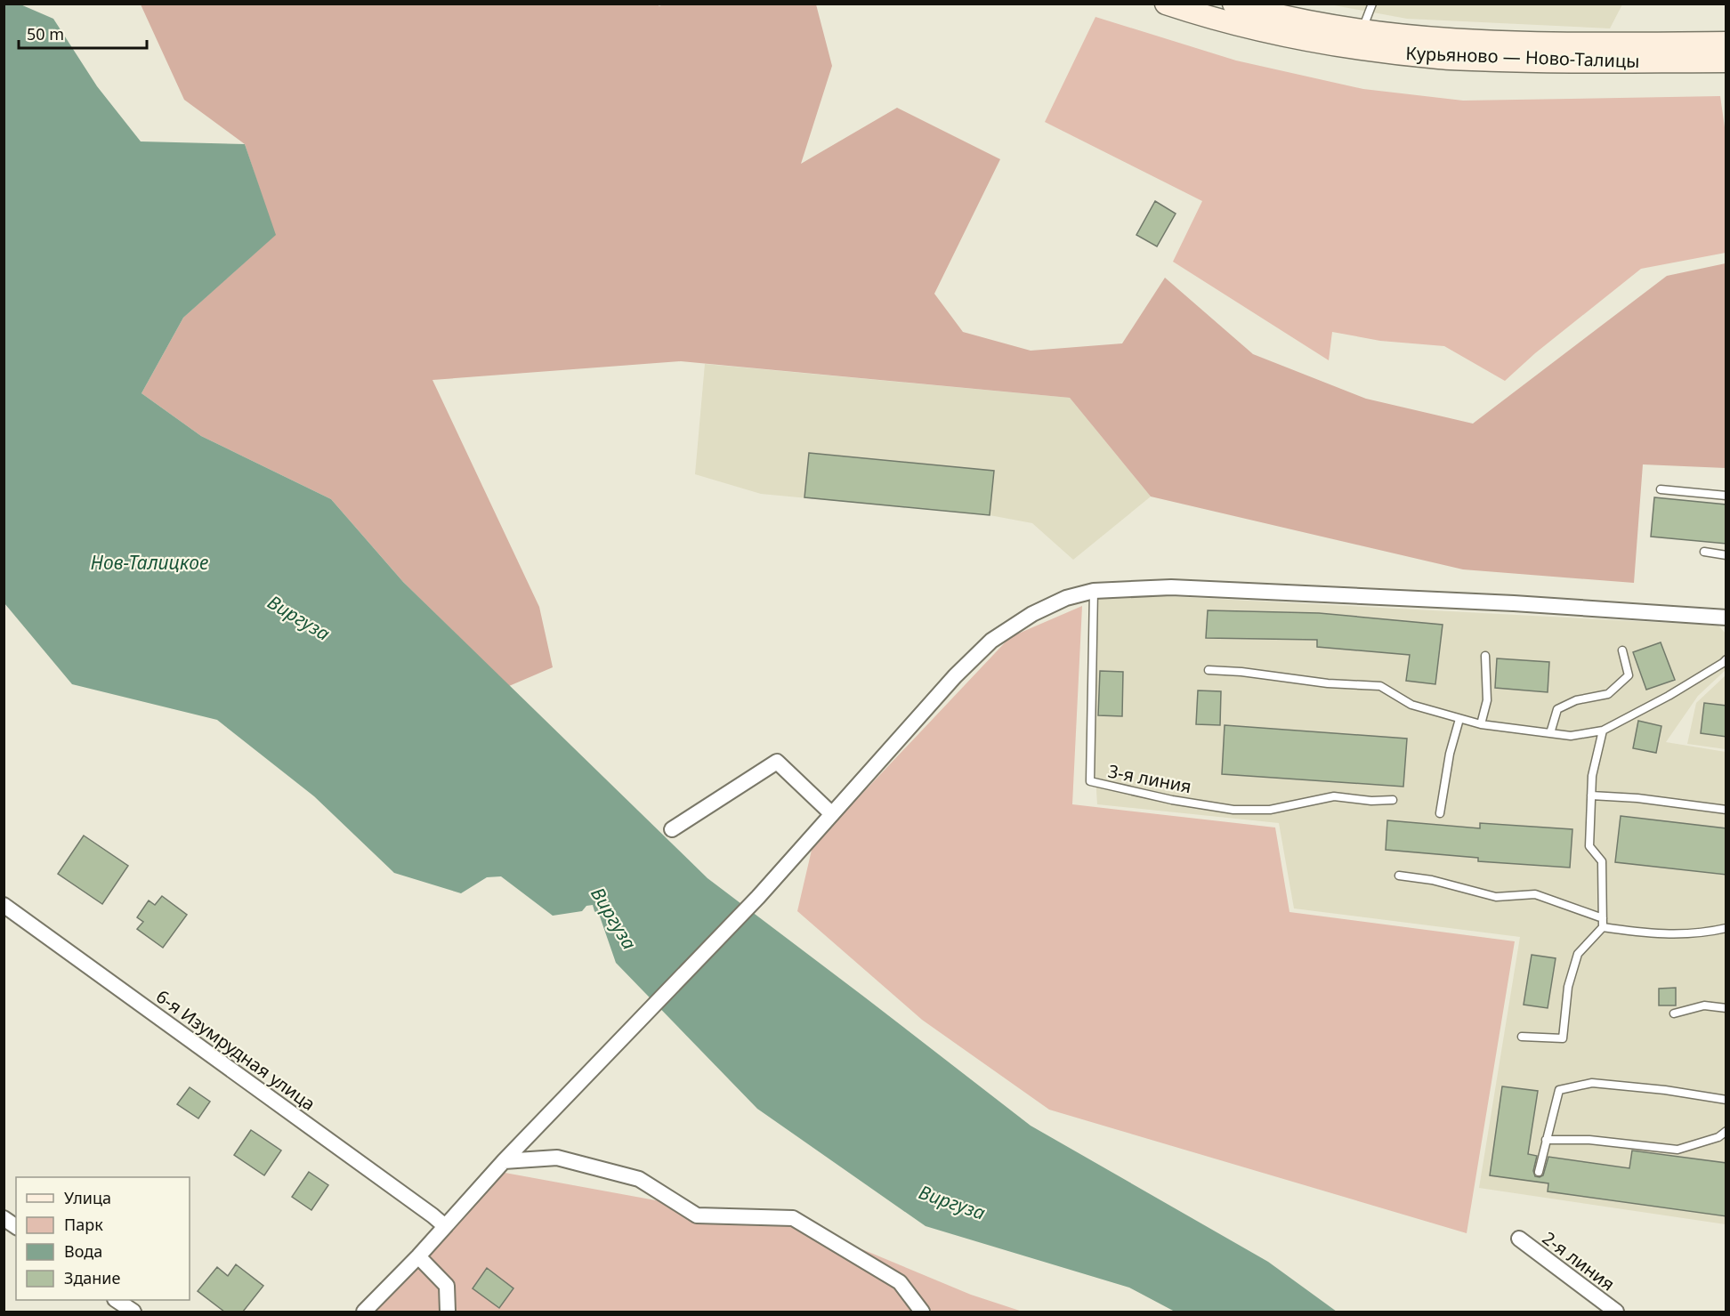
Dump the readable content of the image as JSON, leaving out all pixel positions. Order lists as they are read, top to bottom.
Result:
{
  "streets": {
    "main road": ["Курьяново — Ново-Талицы"],
    "street": ["6-я Изумрудная улица", "2-я линия"],
    "lane": ["3-я линия"]
  },
  "water": ["Нов-Талицкое", "Виргуза"],
  "legend": [
    "Улица",
    "Парк",
    "Вода",
    "Здание"
  ],
  "scale_bar": "50 m"
}
